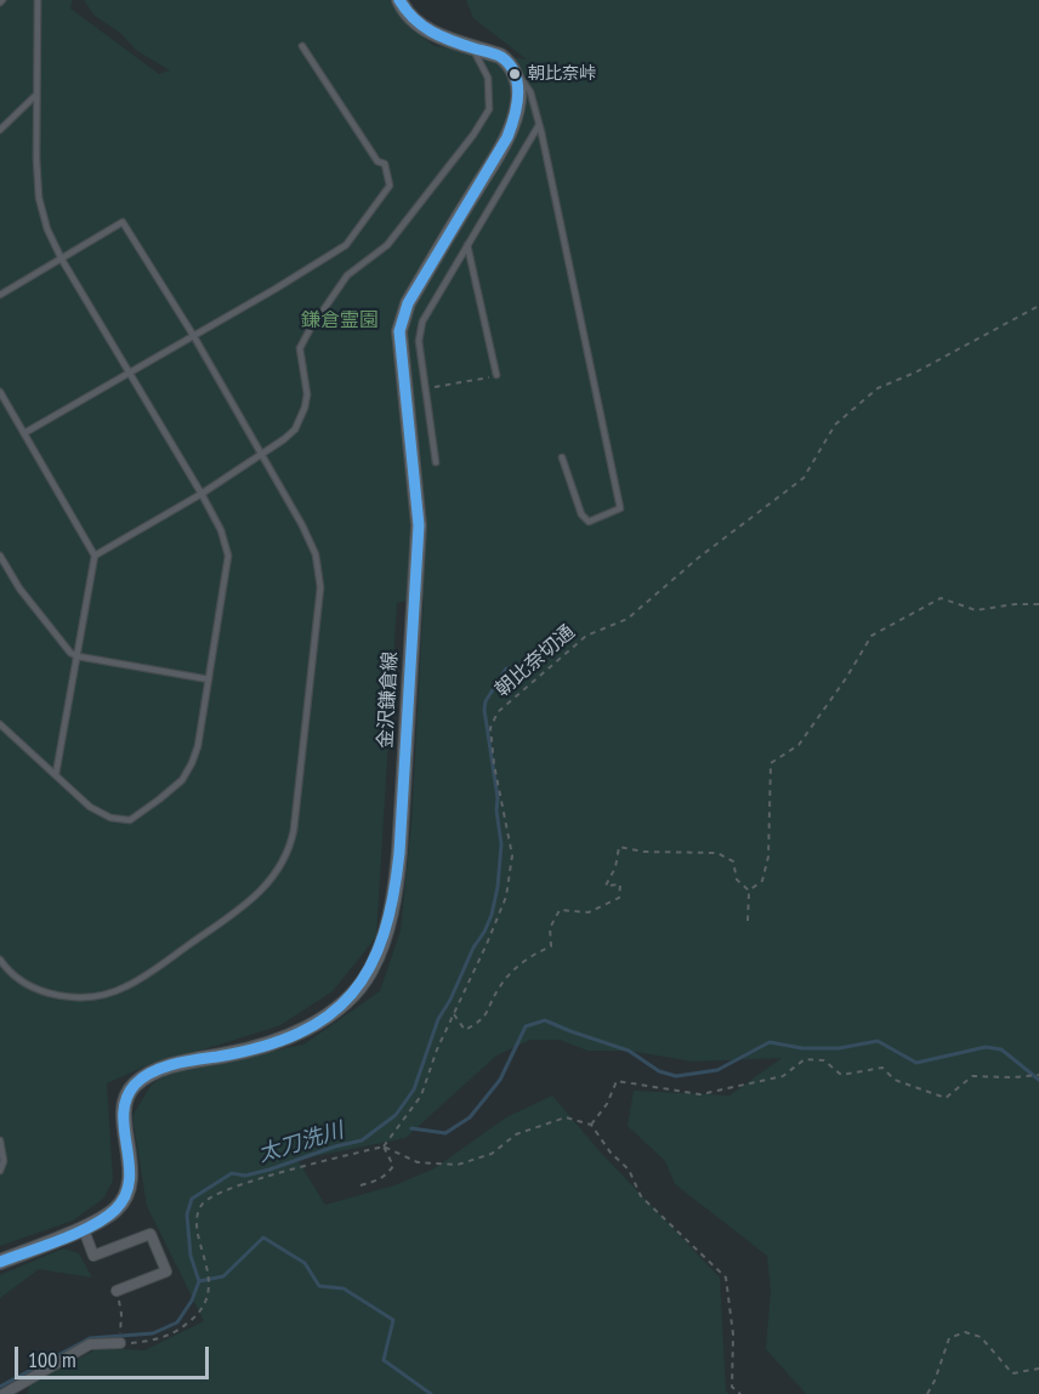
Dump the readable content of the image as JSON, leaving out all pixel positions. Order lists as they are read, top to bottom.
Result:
{
  "streets": {
    "main road": ["金沢鎌倉線"],
    "path": ["朝比奈切通"]
  },
  "water": ["太刀洗川"],
  "parks": ["鎌倉霊園"],
  "places": ["朝比奈峠"],
  "scale_bar": "100 m"
}
